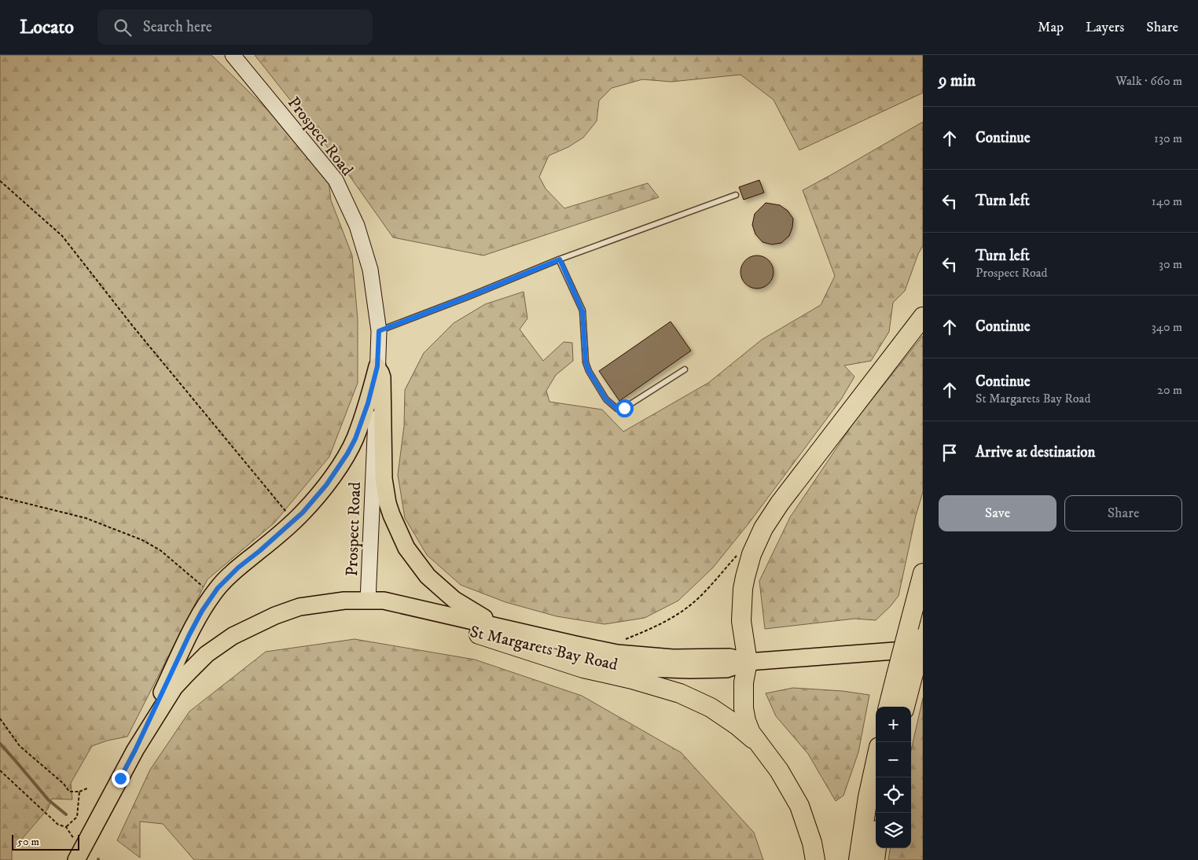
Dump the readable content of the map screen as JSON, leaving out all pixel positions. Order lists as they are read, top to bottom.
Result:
{
  "streets": {
    "main road": ["Prospect Road", "St Margarets Bay Road"]
  },
  "crossings": [
    ["Prospect Road", "St Margarets Bay Road"]
  ],
  "scale_bar": "50 m",
  "page": {
    "header": "Locato",
    "search": "Search here",
    "nav": ["Map", "Layers", "Share"],
    "heading": ["9 min", "Walk · 660 m"],
    "list": [
      ["Continue", "130 m"],
      ["Turn left", "140 m"],
      ["Turn left", "Prospect Road", "30 m"],
      ["Continue", "340 m"],
      ["Continue", "St Margarets Bay Road", "20 m"],
      "Arrive at destination"
    ],
    "buttons": ["Save", "Share"],
    "map_buttons": ["+", "−"],
    "scale": "50 m"
  }
}
